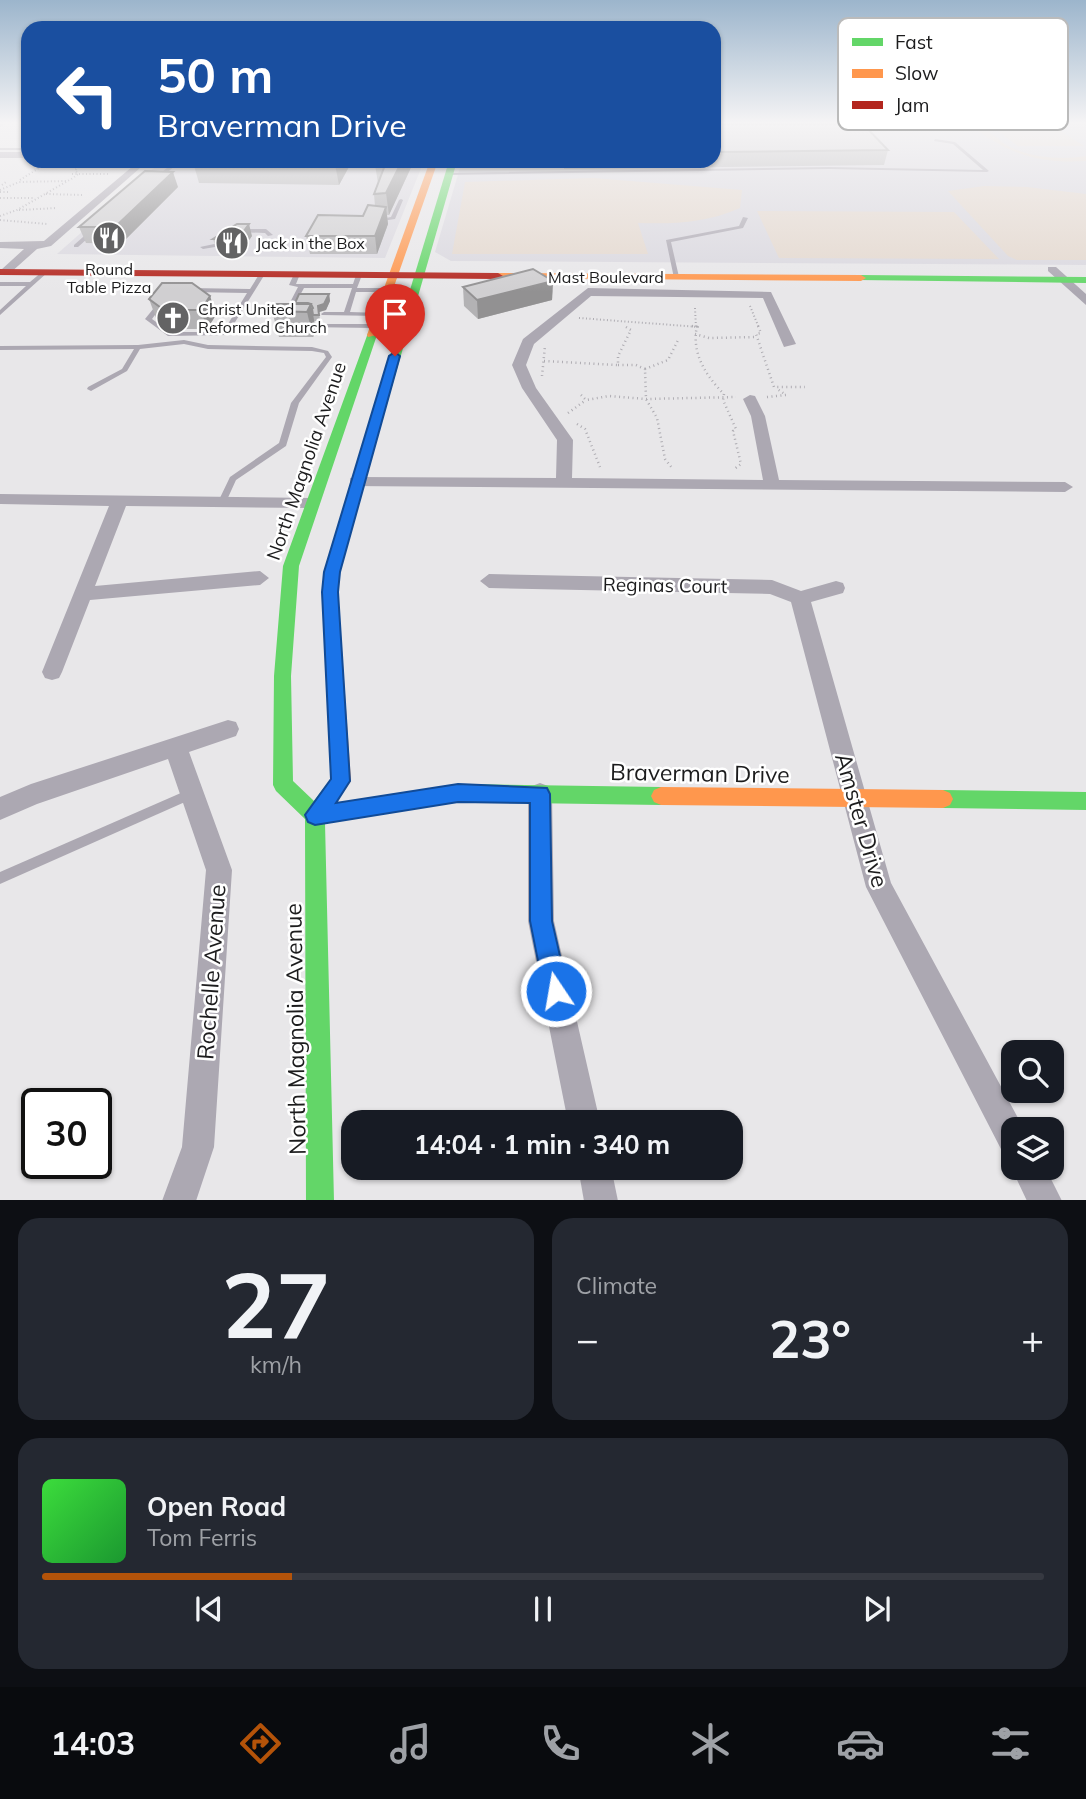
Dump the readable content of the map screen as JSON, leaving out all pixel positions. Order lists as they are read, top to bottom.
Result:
{
  "streets": {
    "main road": ["Mast Boulevard", "North Magnolia Avenue", "Braverman Drive"],
    "street": ["Reginas Court", "Amster Drive", "Rochelle Avenue"]
  },
  "crossings": [
    ["Mast Boulevard", "North Magnolia Avenue"],
    ["North Magnolia Avenue", "Braverman Drive"],
    ["Reginas Court", "Amster Drive"],
    ["Braverman Drive", "Amster Drive"]
  ],
  "places": {
    "restaurant": ["Round Table Pizza", "Jack in the Box"],
    "church": ["Christ United Reformed Church"]
  },
  "legend": ["Fast", "Slow", "Jam"],
  "page": {
    "turn": ["50 m", "Braverman Drive"],
    "limit": "30",
    "trip": "14:04 · 1 min · 340 m",
    "tile": [
      ["27", "km/h"],
      "Climate"
    ],
    "heat": ["−", "23°", "+"],
    "song": ["Open Road", "Tom Ferris"],
    "tabs": "14:03"
  }
}
